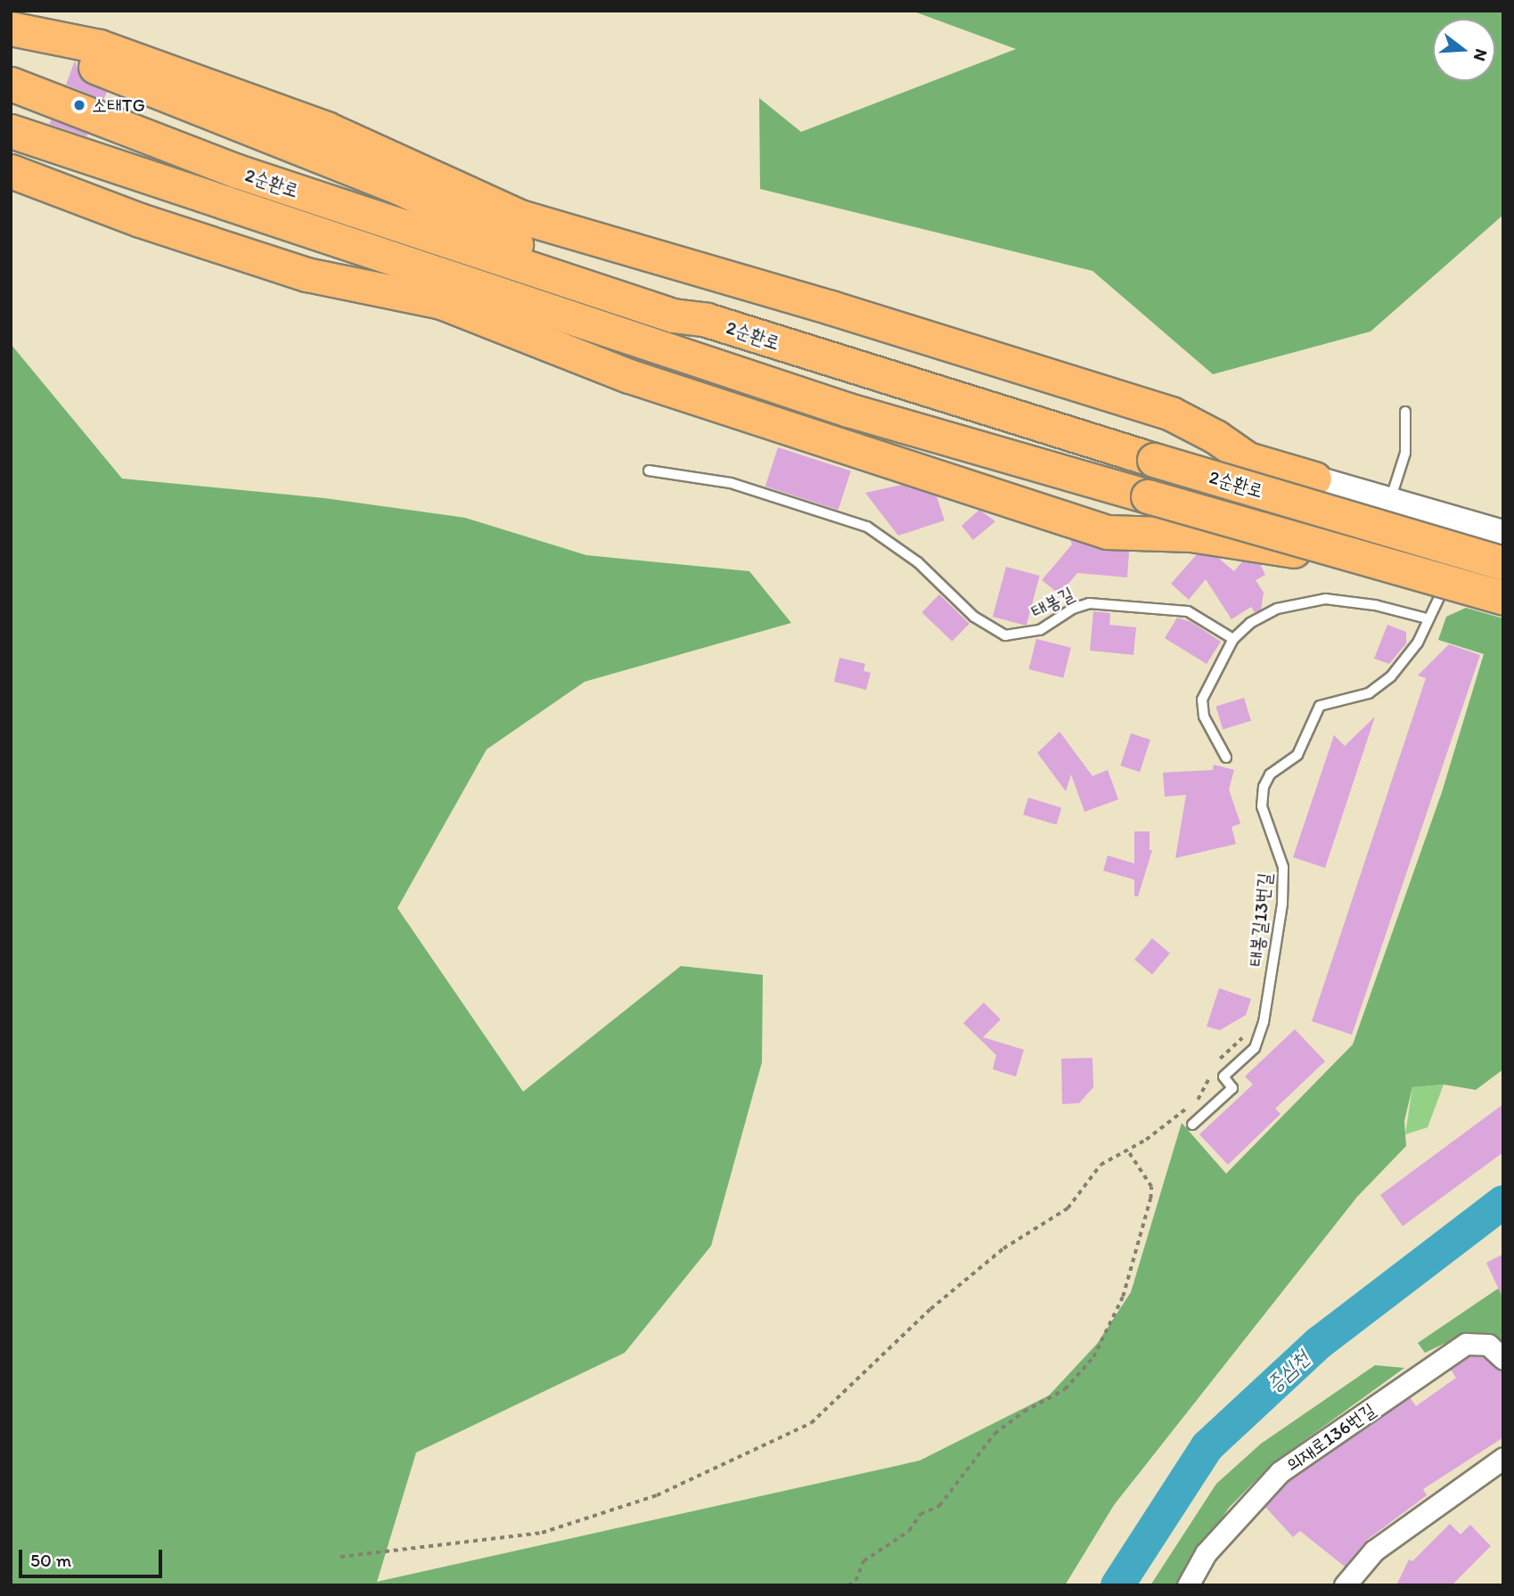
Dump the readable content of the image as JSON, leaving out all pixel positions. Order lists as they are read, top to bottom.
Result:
{
  "streets": {
    "highway": ["2순환로"],
    "street": ["의재로136번길"],
    "lane": ["태봉길", "태봉길13번길"]
  },
  "water": ["증심천"],
  "places": ["소태TG"],
  "scale_bar": "50 m",
  "north": "right"
}
